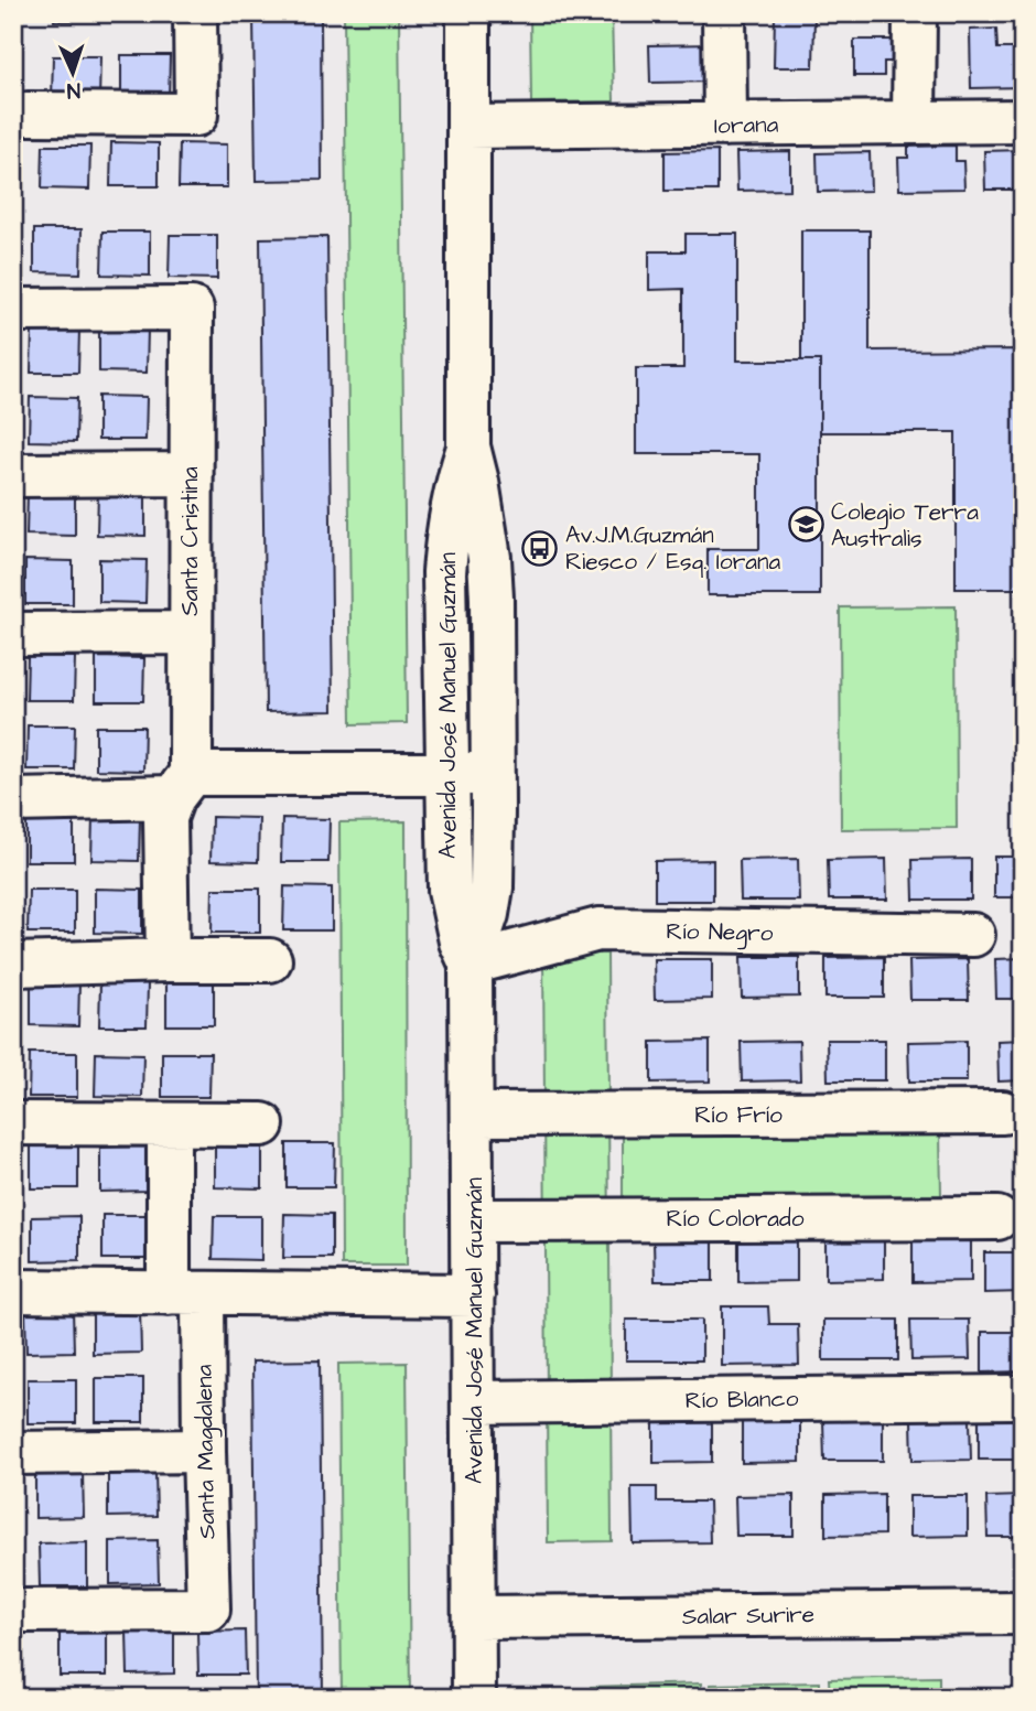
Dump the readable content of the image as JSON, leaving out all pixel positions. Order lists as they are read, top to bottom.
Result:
{
  "streets": {
    "street": [
      "Iorana",
      "Santa Cristina",
      "Avenida José Manuel Guzmán",
      "Río Negro",
      "Río Frío",
      "Río Colorado",
      "Río Blanco",
      "Santa Magdalena",
      "Salar Surire"
    ]
  },
  "crossings": [
    ["Iorana", "Avenida José Manuel Guzmán"],
    ["Avenida José Manuel Guzmán", "Río Negro"],
    ["Avenida José Manuel Guzmán", "Río Frío"],
    ["Avenida José Manuel Guzmán", "Río Colorado"],
    ["Avenida José Manuel Guzmán", "Río Blanco"],
    ["Avenida José Manuel Guzmán", "Salar Surire"]
  ],
  "places": {
    "school or university": ["Colegio Terra Australis"],
    "bus stop": ["Av.J.M.Guzmán Riesco / Esq. Iorana"]
  },
  "north": "bottom"
}
